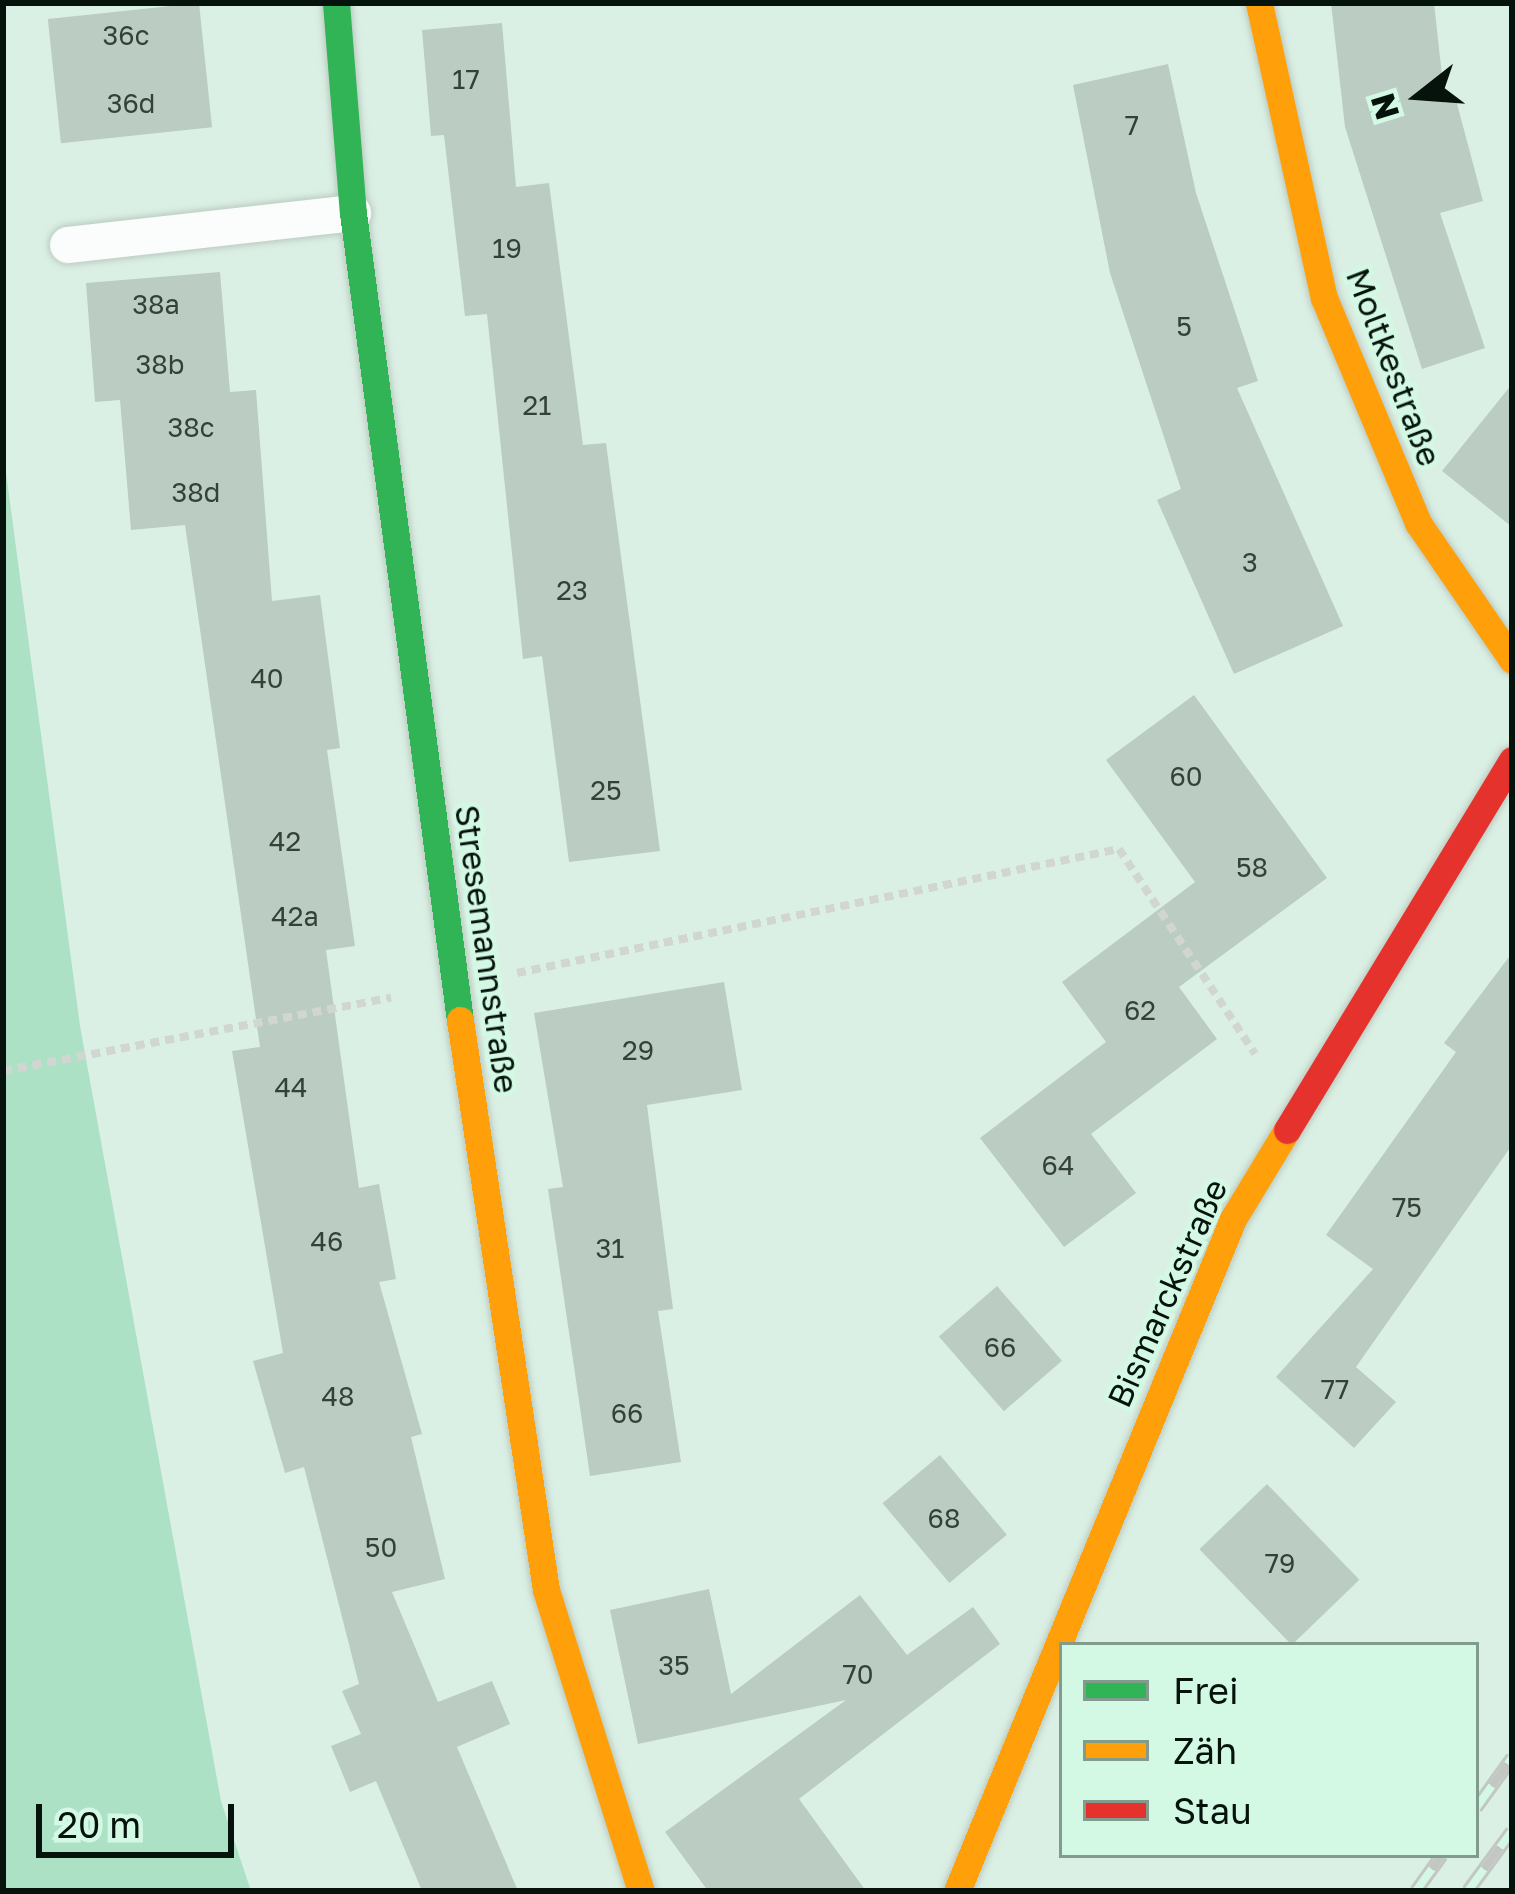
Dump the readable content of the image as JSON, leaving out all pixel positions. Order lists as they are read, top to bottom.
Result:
{
  "streets": {
    "street": ["Moltkestraße", "Stresemannstraße", "Bismarckstraße"]
  },
  "house_numbers": [
    "36c",
    "17",
    "36d",
    "7",
    "19",
    "38a",
    "5",
    "38b",
    "21",
    "38c",
    "38d",
    "3",
    "23",
    "40",
    "60",
    "25",
    "42",
    "58",
    "42a",
    "62",
    "29",
    "44",
    "64",
    "75",
    "46",
    "31",
    "66",
    "77",
    "48",
    "66",
    "68",
    "50",
    "79",
    "35",
    "70"
  ],
  "legend": ["Frei", "Zäh", "Stau"],
  "scale_bar": "20 m",
  "north": "left"
}
